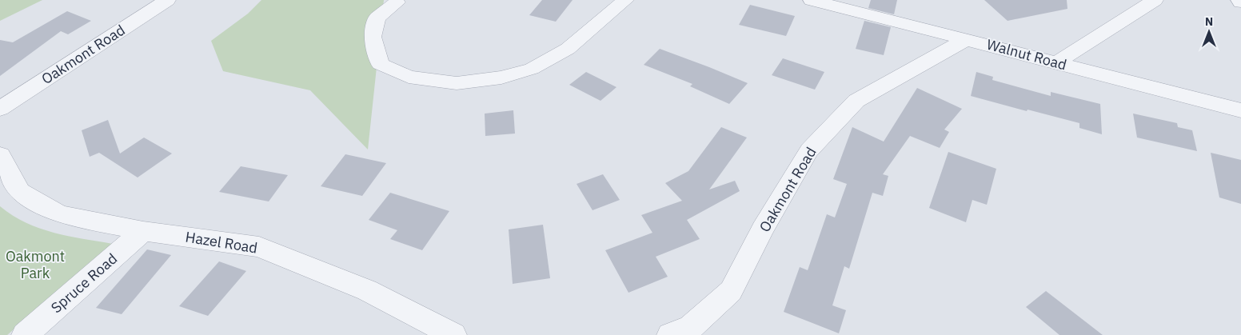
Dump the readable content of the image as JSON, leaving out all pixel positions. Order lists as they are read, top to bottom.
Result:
{
  "streets": {
    "street": [
      "Oakmont Road",
      "Walnut Road",
      "Hazel Road",
      "Spruce Road"
    ]
  },
  "crossings": [
    ["Oakmont Road", "Walnut Road"],
    ["Hazel Road", "Spruce Road"]
  ],
  "parks": ["Oakmont Park"],
  "north": "top"
}
